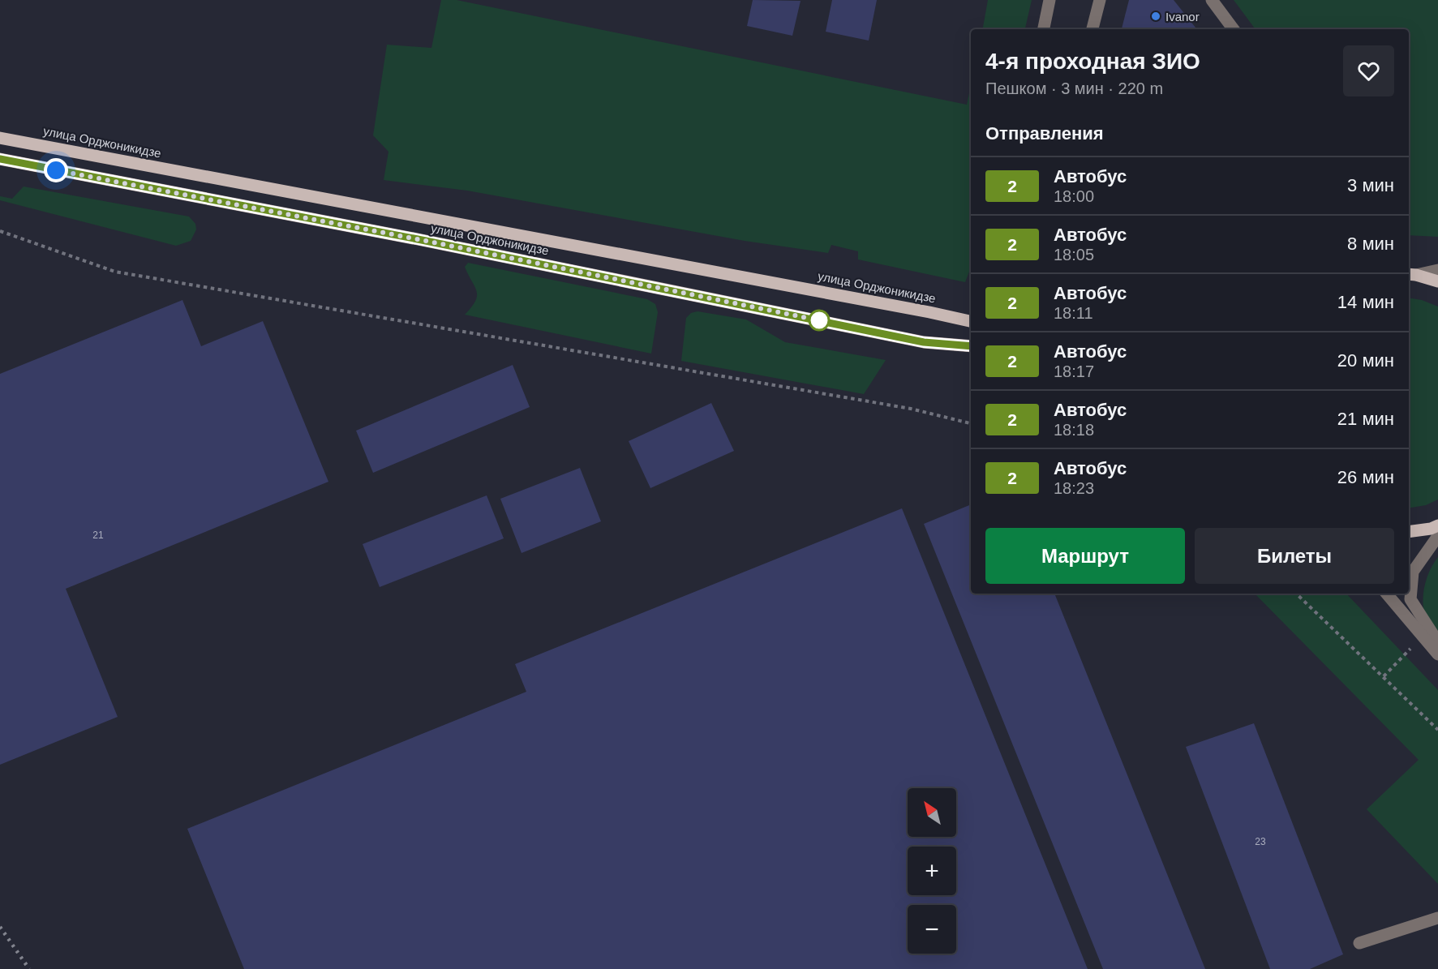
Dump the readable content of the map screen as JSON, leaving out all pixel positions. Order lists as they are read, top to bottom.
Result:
{
  "streets": {
    "main road": ["улица Орджоникидзе"]
  },
  "places": ["Ivanor"],
  "lines": ["bus line 2"],
  "house_numbers": ["21", "23"],
  "north": "top left",
  "page": {
    "heading": [
      ["4-я проходная ЗИО", "Пешком · 3 мин · 220 m"],
      "Отправления"
    ],
    "list": [
      {
        "mark": "2",
        "name": "Автобус",
        "note": "18:00",
        "value": "3 мин"
      },
      {
        "mark": "2",
        "name": "Автобус",
        "note": "18:05",
        "value": "8 мин"
      },
      {
        "mark": "2",
        "name": "Автобус",
        "note": "18:11",
        "value": "14 мин"
      },
      {
        "mark": "2",
        "name": "Автобус",
        "note": "18:17",
        "value": "20 мин"
      },
      {
        "mark": "2",
        "name": "Автобус",
        "note": "18:18",
        "value": "21 мин"
      },
      {
        "mark": "2",
        "name": "Автобус",
        "note": "18:23",
        "value": "26 мин"
      }
    ],
    "buttons": ["Маршрут", "Билеты"],
    "map_buttons": ["+", "−"]
  }
}
